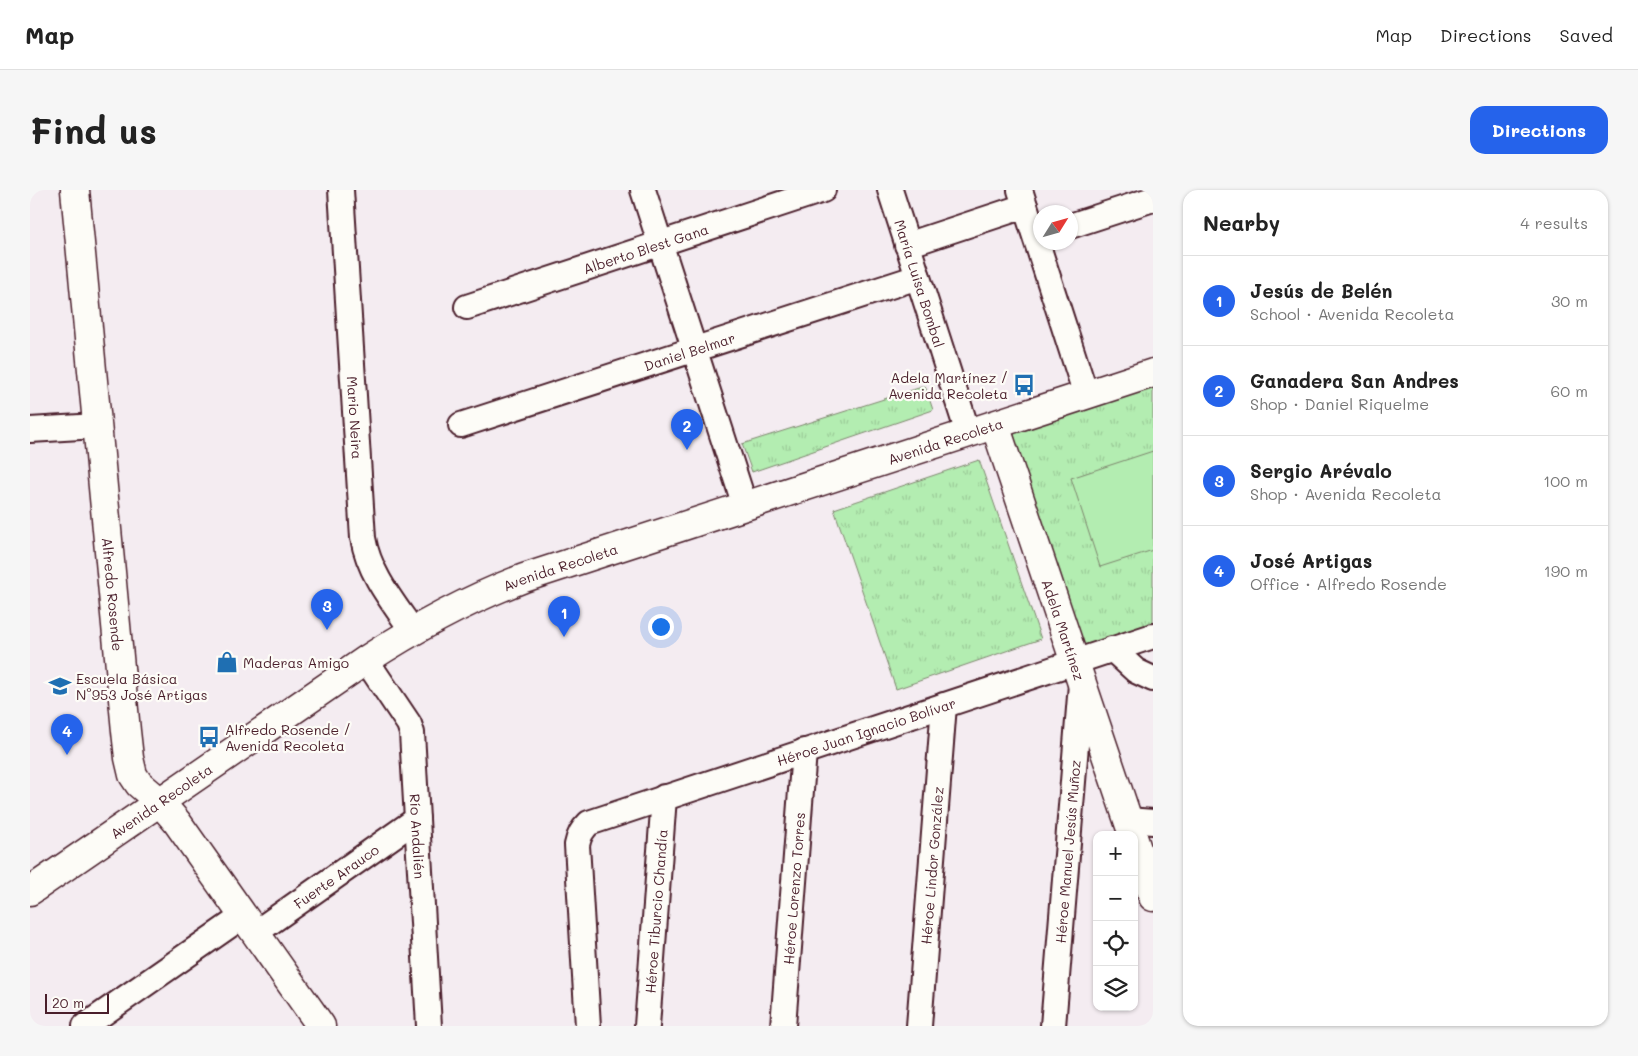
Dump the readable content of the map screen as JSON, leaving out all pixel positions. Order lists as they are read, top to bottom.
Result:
{
  "streets": {
    "street": [
      "Alberto Blest Gana",
      "María Luisa Bombal",
      "Daniel Belmar",
      "Mario Neira",
      "Avenida Recoleta",
      "Alfredo Rosende",
      "Adela Martínez",
      "Héroe Juan Ignacio Bolívar",
      "Río Andalién",
      "Héroe Manuel Jesús Muñoz",
      "Héroe Lindor González",
      "Fuerte Arauco",
      "Héroe Lorenzo Torres",
      "Héroe Tiburcio Chandía"
    ]
  },
  "crossings": [
    ["María Luisa Bombal", "Daniel Belmar"],
    ["María Luisa Bombal", "Avenida Recoleta"],
    ["Mario Neira", "Avenida Recoleta"],
    ["Avenida Recoleta", "Alfredo Rosende"],
    ["Avenida Recoleta", "Adela Martínez"],
    ["Avenida Recoleta", "Río Andalién"],
    ["Alfredo Rosende", "Fuerte Arauco"],
    ["Adela Martínez", "Héroe Juan Ignacio Bolívar"],
    ["Adela Martínez", "Héroe Manuel Jesús Muñoz"],
    ["Héroe Juan Ignacio Bolívar", "Héroe Manuel Jesús Muñoz"],
    ["Héroe Juan Ignacio Bolívar", "Héroe Lindor González"],
    ["Héroe Juan Ignacio Bolívar", "Héroe Lorenzo Torres"],
    ["Héroe Juan Ignacio Bolívar", "Héroe Tiburcio Chandía"],
    ["Río Andalién", "Fuerte Arauco"]
  ],
  "places": {
    "bus stop": ["Adela Martínez / Avenida Recoleta", "Alfredo Rosende / Avenida Recoleta"],
    "shop": ["Maderas Amigo"],
    "school or university": ["Escuela Básica N°953 José Artigas"]
  },
  "scale_bar": "20 m",
  "north": "top right",
  "page": {
    "header": "Map",
    "nav": ["Map", "Directions", "Saved"],
    "buttons": "Directions",
    "title": "Find us",
    "heading": ["Nearby", "4 results"],
    "list": [
      {
        "mark": "1",
        "name": "Jesús de Belén",
        "note": "School · Avenida Recoleta",
        "value": "30 m"
      },
      {
        "mark": "2",
        "name": "Ganadera San Andres",
        "note": "Shop · Daniel Riquelme",
        "value": "60 m"
      },
      {
        "mark": "3",
        "name": "Sergio Arévalo",
        "note": "Shop · Avenida Recoleta",
        "value": "100 m"
      },
      {
        "mark": "4",
        "name": "José Artigas",
        "note": "Office · Alfredo Rosende",
        "value": "190 m"
      }
    ],
    "pins": [
      "2",
      "3",
      "1",
      "4"
    ],
    "map_buttons": ["+", "−"],
    "scale": "20 m"
  }
}
